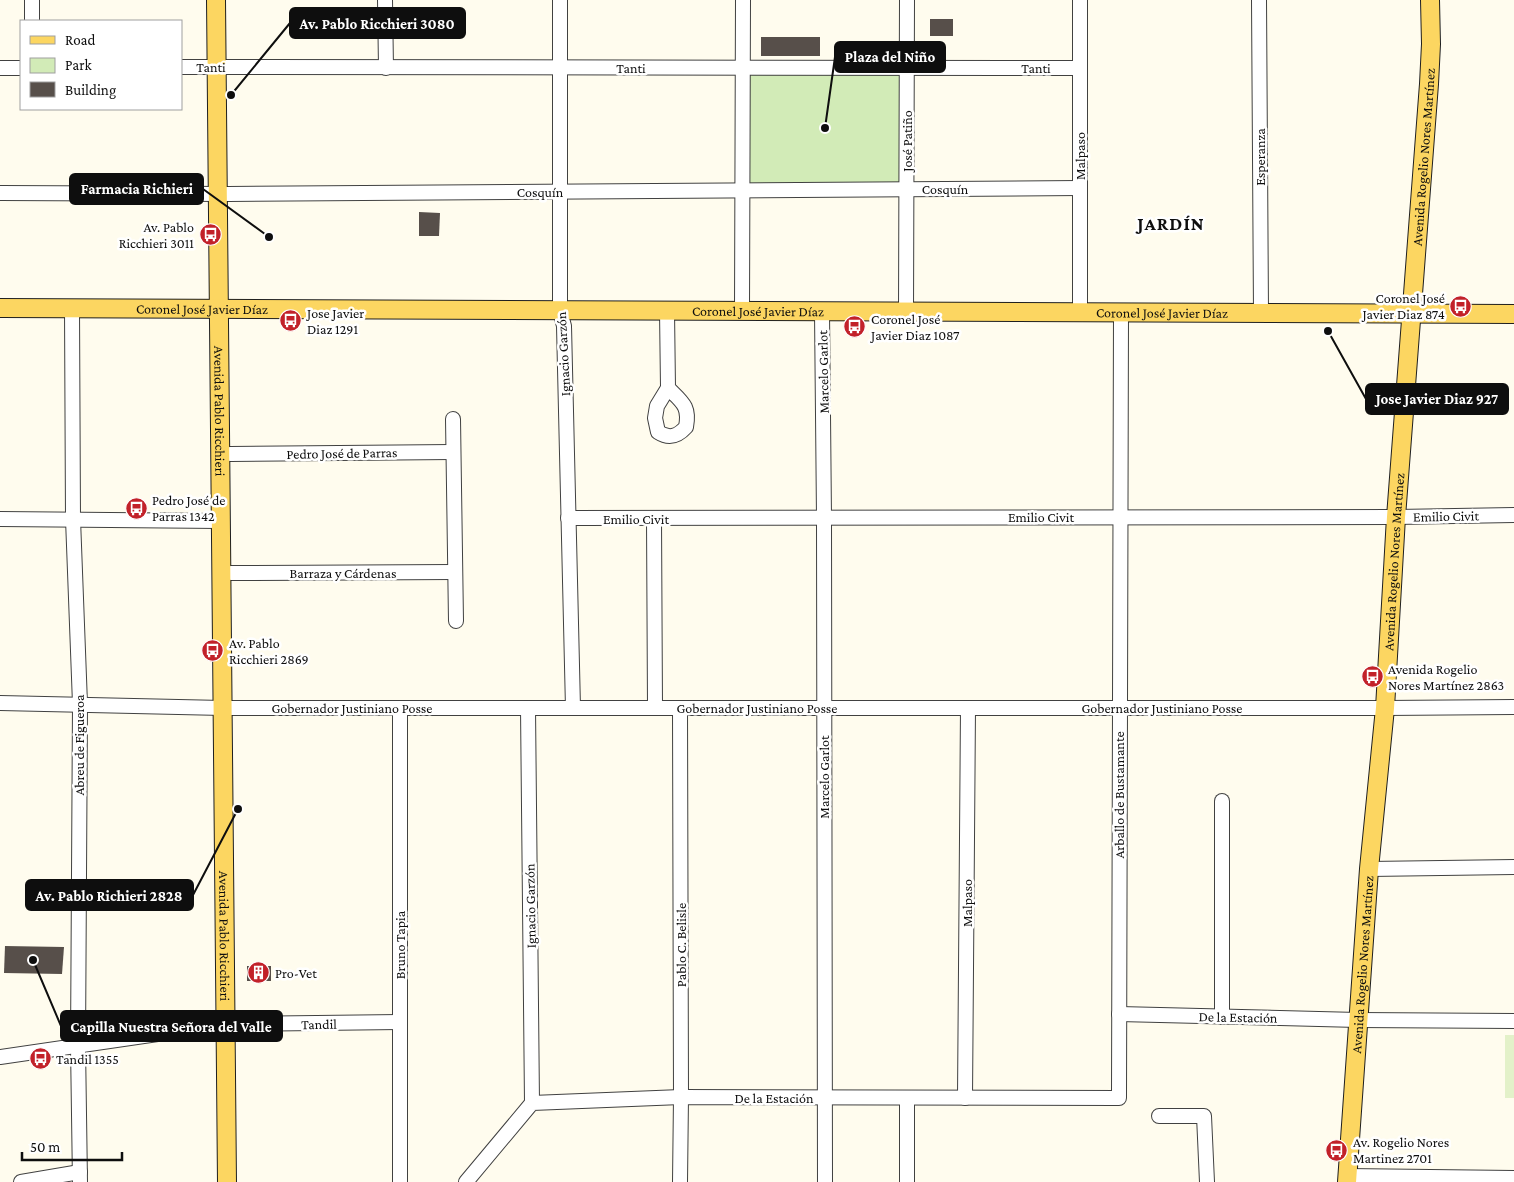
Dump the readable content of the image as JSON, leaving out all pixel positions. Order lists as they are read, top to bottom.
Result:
{
  "streets": {
    "main road": ["Avenida Rogelio Nores Martínez", "Coronel José Javier Díaz", "Avenida Pablo Ricchieri"],
    "street": [
      "Tanti",
      "José Patiño",
      "Malpaso",
      "Esperanza",
      "Cosquín",
      "Ignacio Garzón",
      "Marcelo Garlot",
      "Pedro José de Parras",
      "Emilio Civit",
      "Barraza y Cárdenas",
      "Gobernador Justiniano Posse",
      "Abreu de Figueroa",
      "Arballo de Bustamante",
      "Bruno Tapia",
      "Pablo C. Belisle",
      "De la Estación",
      "Tandil"
    ]
  },
  "crossings": [
    ["Tanti", "José Patiño"],
    ["Tanti", "Malpaso"],
    ["Tanti", "Ignacio Garzón"],
    ["Tanti", "Avenida Pablo Ricchieri"],
    ["José Patiño", "Cosquín"],
    ["José Patiño", "Coronel José Javier Díaz"],
    ["Malpaso", "Cosquín"],
    ["Malpaso", "Coronel José Javier Díaz"],
    ["Malpaso", "Gobernador Justiniano Posse"],
    ["Malpaso", "De la Estación"],
    ["Esperanza", "Coronel José Javier Díaz"],
    ["Avenida Rogelio Nores Martínez", "Coronel José Javier Díaz"],
    ["Avenida Rogelio Nores Martínez", "Emilio Civit"],
    ["Avenida Rogelio Nores Martínez", "Gobernador Justiniano Posse"],
    ["Avenida Rogelio Nores Martínez", "De la Estación"],
    ["Cosquín", "Ignacio Garzón"],
    ["Cosquín", "Avenida Pablo Ricchieri"],
    ["Coronel José Javier Díaz", "Ignacio Garzón"],
    ["Coronel José Javier Díaz", "Marcelo Garlot"],
    ["Coronel José Javier Díaz", "Avenida Pablo Ricchieri"],
    ["Coronel José Javier Díaz", "Abreu de Figueroa"],
    ["Coronel José Javier Díaz", "Arballo de Bustamante"],
    ["Ignacio Garzón", "Emilio Civit"],
    ["Ignacio Garzón", "Gobernador Justiniano Posse"],
    ["Ignacio Garzón", "De la Estación"],
    ["Marcelo Garlot", "Emilio Civit"],
    ["Marcelo Garlot", "Gobernador Justiniano Posse"],
    ["Marcelo Garlot", "De la Estación"],
    ["Avenida Pablo Ricchieri", "Pedro José de Parras"],
    ["Avenida Pablo Ricchieri", "Barraza y Cárdenas"],
    ["Avenida Pablo Ricchieri", "Gobernador Justiniano Posse"],
    ["Avenida Pablo Ricchieri", "Tandil"],
    ["Emilio Civit", "Arballo de Bustamante"],
    ["Gobernador Justiniano Posse", "Abreu de Figueroa"],
    ["Gobernador Justiniano Posse", "Arballo de Bustamante"],
    ["Gobernador Justiniano Posse", "Bruno Tapia"],
    ["Gobernador Justiniano Posse", "Pablo C. Belisle"],
    ["Abreu de Figueroa", "Tandil"],
    ["Arballo de Bustamante", "De la Estación"],
    ["Bruno Tapia", "Tandil"],
    ["Pablo C. Belisle", "De la Estación"]
  ],
  "districts": ["JARDÍN"],
  "places": {
    "other": [
      "Av. Pablo Ricchieri 3080",
      "Plaza del Niño",
      "Farmacia Richieri",
      "Jose Javier Diaz 927",
      "Av. Pablo Richieri 2828",
      "Capilla Nuestra Señora del Valle"
    ],
    "bus stop": [
      "Av. Pablo Ricchieri 3011",
      "Coronel José Javier Diaz 874",
      "Jose Javier Diaz 1291",
      "Coronel José Javier Diaz 1087",
      "Pedro José de Parras 1342",
      "Av. Pablo Ricchieri 2869",
      "Avenida Rogelio Nores Martínez 2863",
      "Tandil 1355",
      "Av. Rogelio Nores Martinez 2701"
    ],
    "building": ["Pro-Vet"]
  },
  "legend": ["Road", "Park", "Building"],
  "scale_bar": "50 m"
}
